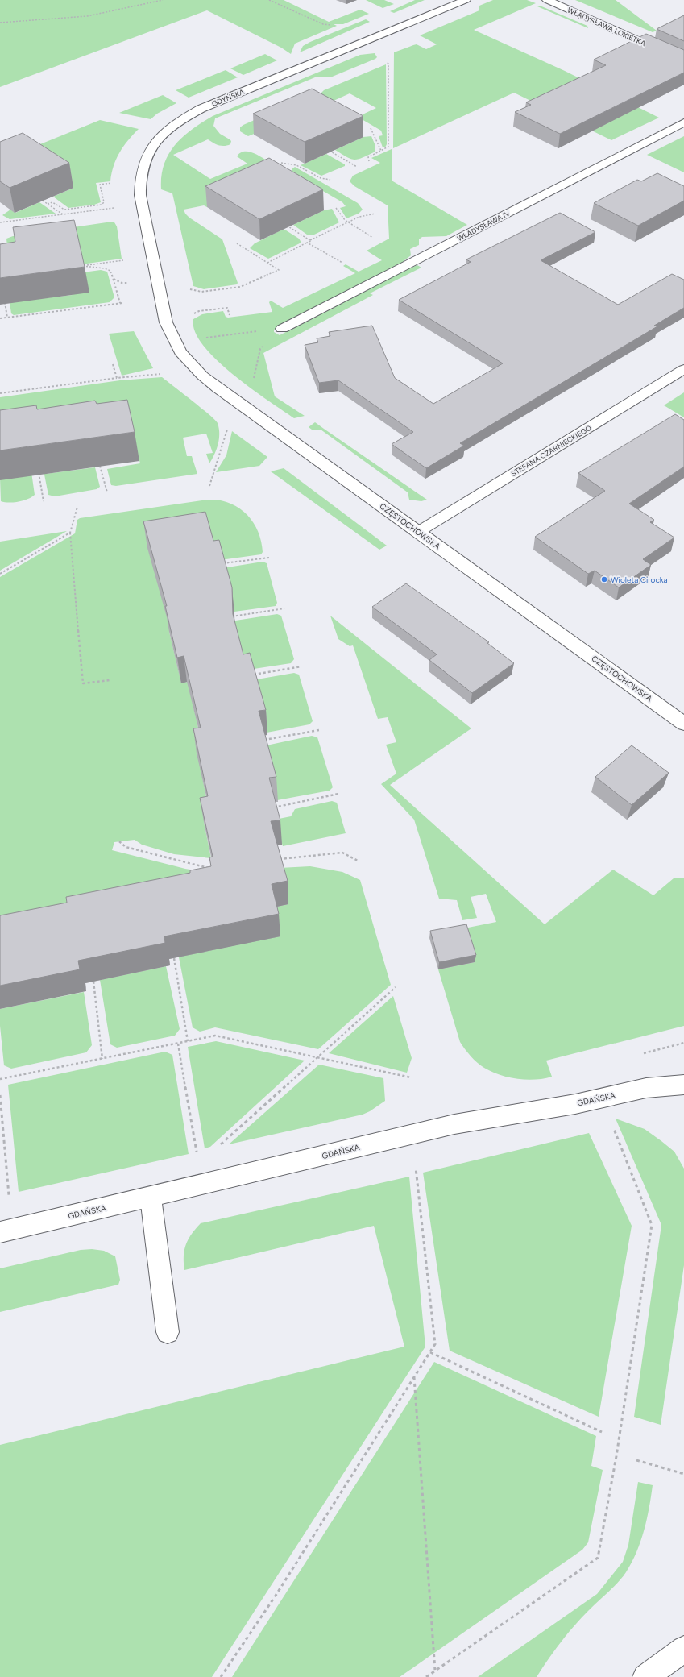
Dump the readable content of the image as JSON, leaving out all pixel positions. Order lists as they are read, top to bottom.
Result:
{
  "streets": {
    "street": [
      "WŁADYSŁAWA ŁOKIETKA",
      "GDYŃSKA",
      "WŁADYSŁAWA IV",
      "STEFANA CZARNIECKIEGO",
      "CZĘSTOCHOWSKA",
      "GDAŃSKA"
    ]
  },
  "crossings": [
    ["GDYŃSKA", "CZĘSTOCHOWSKA"],
    ["STEFANA CZARNIECKIEGO", "CZĘSTOCHOWSKA"]
  ],
  "places": ["Wioleta Cirocka"]
}
